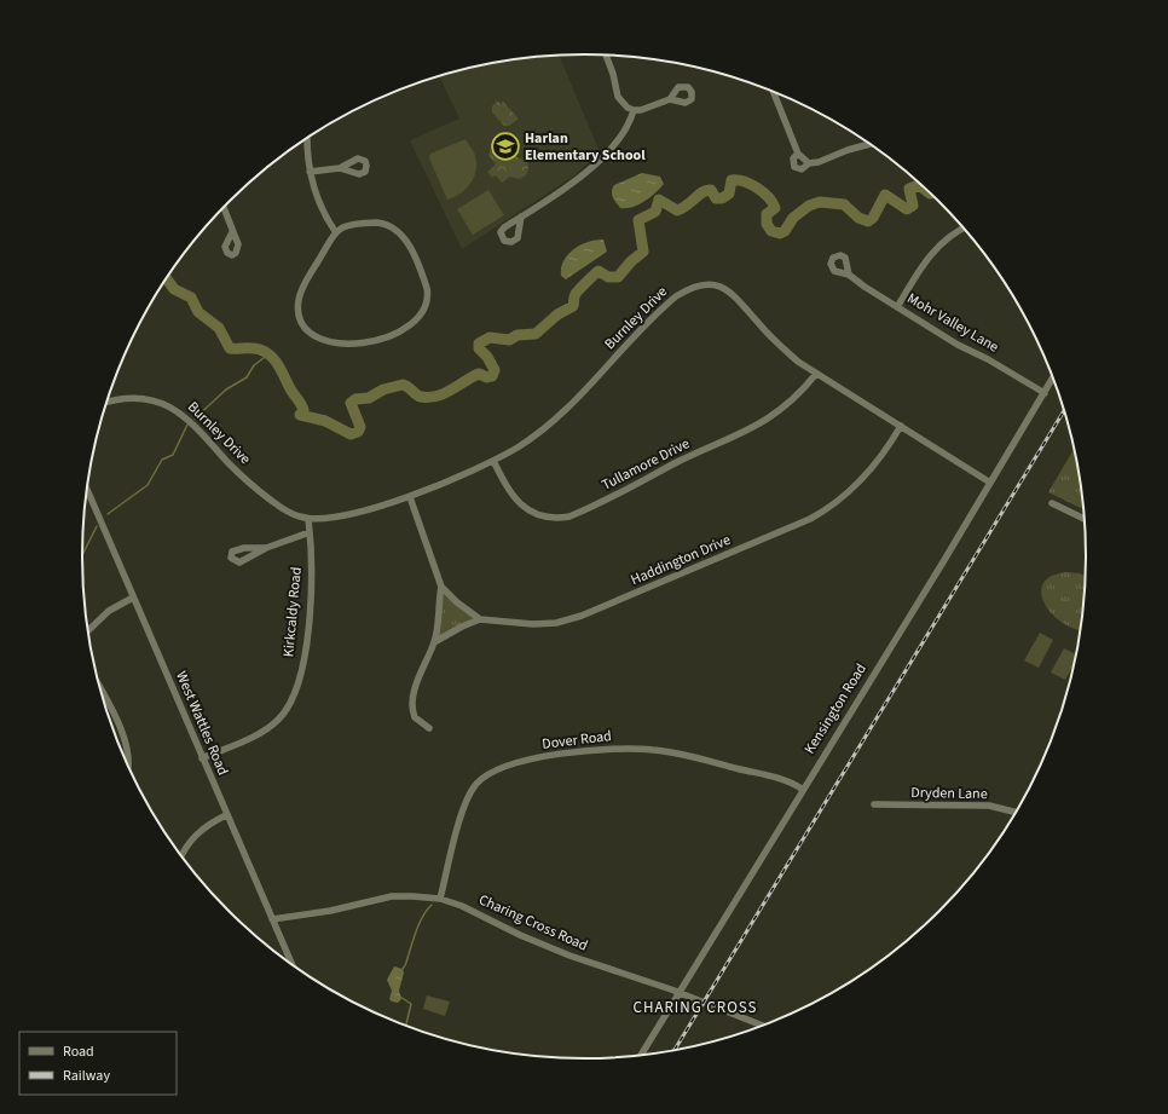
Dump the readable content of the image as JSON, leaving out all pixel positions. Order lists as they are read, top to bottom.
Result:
{
  "streets": {
    "street": [
      "Burnley Drive",
      "Mohr Valley Lane",
      "Tullamore Drive",
      "Haddington Drive",
      "Kirkcaldy Road",
      "Kensington Road",
      "West Wattles Road",
      "Dover Road",
      "Dryden Lane",
      "Charing Cross Road"
    ]
  },
  "crossings": [
    ["Burnley Drive", "Tullamore Drive"],
    ["Burnley Drive", "Haddington Drive"],
    ["Burnley Drive", "Kensington Road"],
    ["Mohr Valley Lane", "Kensington Road"],
    ["Kirkcaldy Road", "West Wattles Road"],
    ["Kensington Road", "Dover Road"],
    ["Kensington Road", "Charing Cross Road"],
    ["West Wattles Road", "Charing Cross Road"],
    ["Dover Road", "Charing Cross Road"]
  ],
  "districts": ["CHARING CROSS"],
  "places": {
    "school or university": ["Harlan Elementary School"]
  },
  "legend": ["Road", "Railway"]
}
